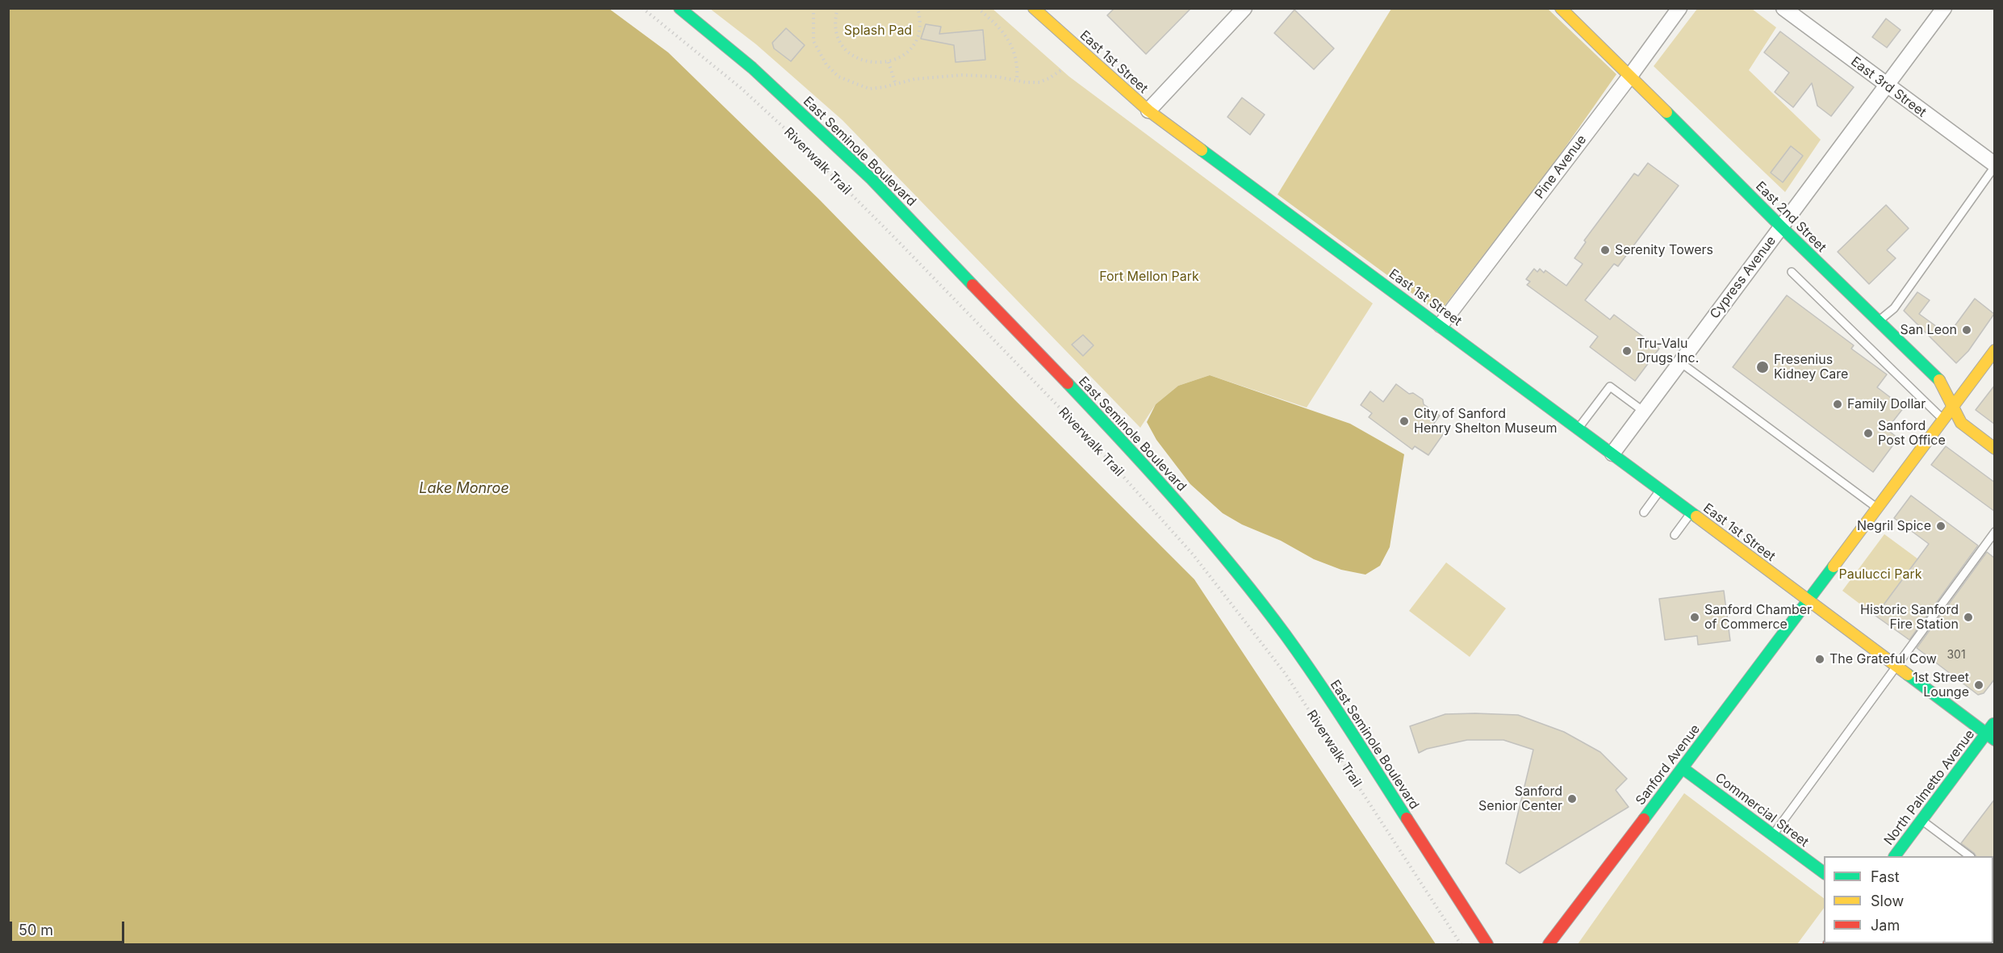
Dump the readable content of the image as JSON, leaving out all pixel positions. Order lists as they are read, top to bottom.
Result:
{
  "streets": {
    "street": [
      "East 1st Street",
      "East 3rd Street",
      "East Seminole Boulevard",
      "Pine Avenue",
      "East 2nd Street",
      "Cypress Avenue",
      "Sanford Avenue",
      "North Palmetto Avenue",
      "Commercial Street"
    ],
    "path": ["Riverwalk Trail"]
  },
  "crossings": [
    ["East 1st Street", "Pine Avenue"],
    ["East 1st Street", "Cypress Avenue"],
    ["East 1st Street", "Sanford Avenue"],
    ["East 1st Street", "North Palmetto Avenue"],
    ["East 3rd Street", "Cypress Avenue"],
    ["Pine Avenue", "East 2nd Street"],
    ["East 2nd Street", "Cypress Avenue"],
    ["East 2nd Street", "Sanford Avenue"],
    ["Sanford Avenue", "Commercial Street"]
  ],
  "water": ["Lake Monroe"],
  "parks": ["Splash Pad", "Fort Mellon Park", "Paulucci Park"],
  "places": [
    "Serenity Towers",
    "San Leon",
    "Tru-Valu Drugs Inc.",
    "Fresenius Kidney Care",
    "Family Dollar",
    "City of Sanford Henry Shelton Museum",
    "Sanford Post Office",
    "Negril Spice",
    "Sanford Chamber of Commerce",
    "Historic Sanford Fire Station",
    "The Grateful Cow",
    "1st Street Lounge",
    "Sanford Senior Center"
  ],
  "house_numbers": ["301"],
  "legend": ["Fast", "Slow", "Jam"],
  "scale_bar": "50 m"
}
